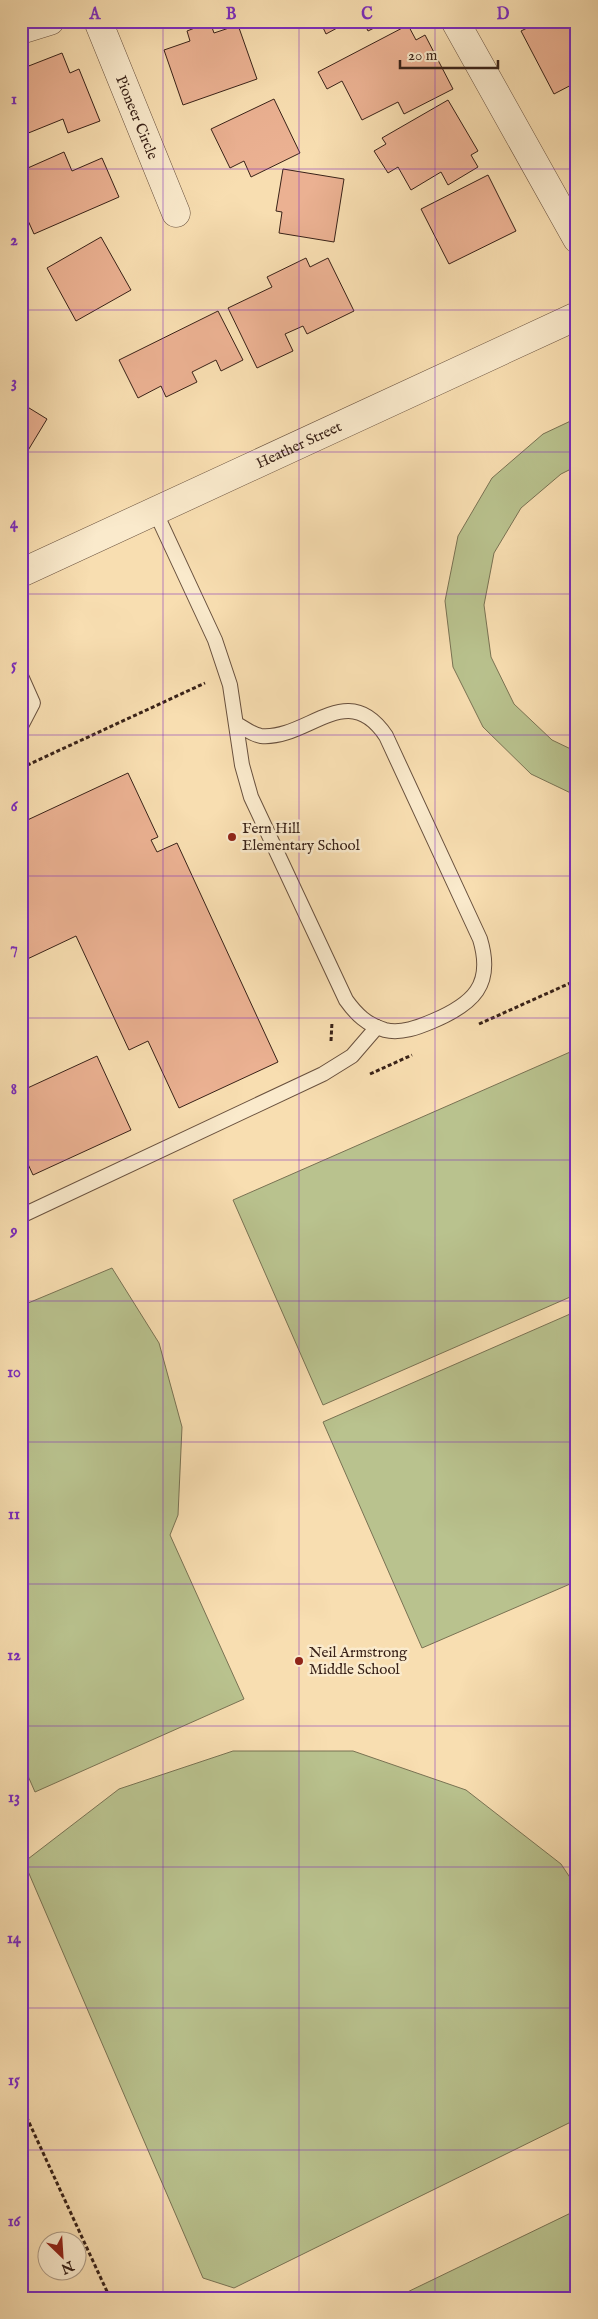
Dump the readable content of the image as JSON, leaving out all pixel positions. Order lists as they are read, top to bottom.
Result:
{
  "streets": {
    "street": ["Pioneer Circle", "Heather Street"]
  },
  "places": ["Fern Hill Elementary School", "Neil Armstrong Middle School"],
  "scale_bar": "20 m",
  "north": "bottom right",
  "grid": {
    "columns": [
      "A",
      "B",
      "C",
      "D"
    ],
    "rows": [
      "1",
      "2",
      "3",
      "4",
      "5",
      "6",
      "7",
      "8",
      "9",
      "10",
      "11",
      "12",
      "13",
      "14",
      "15",
      "16"
    ]
  }
}
